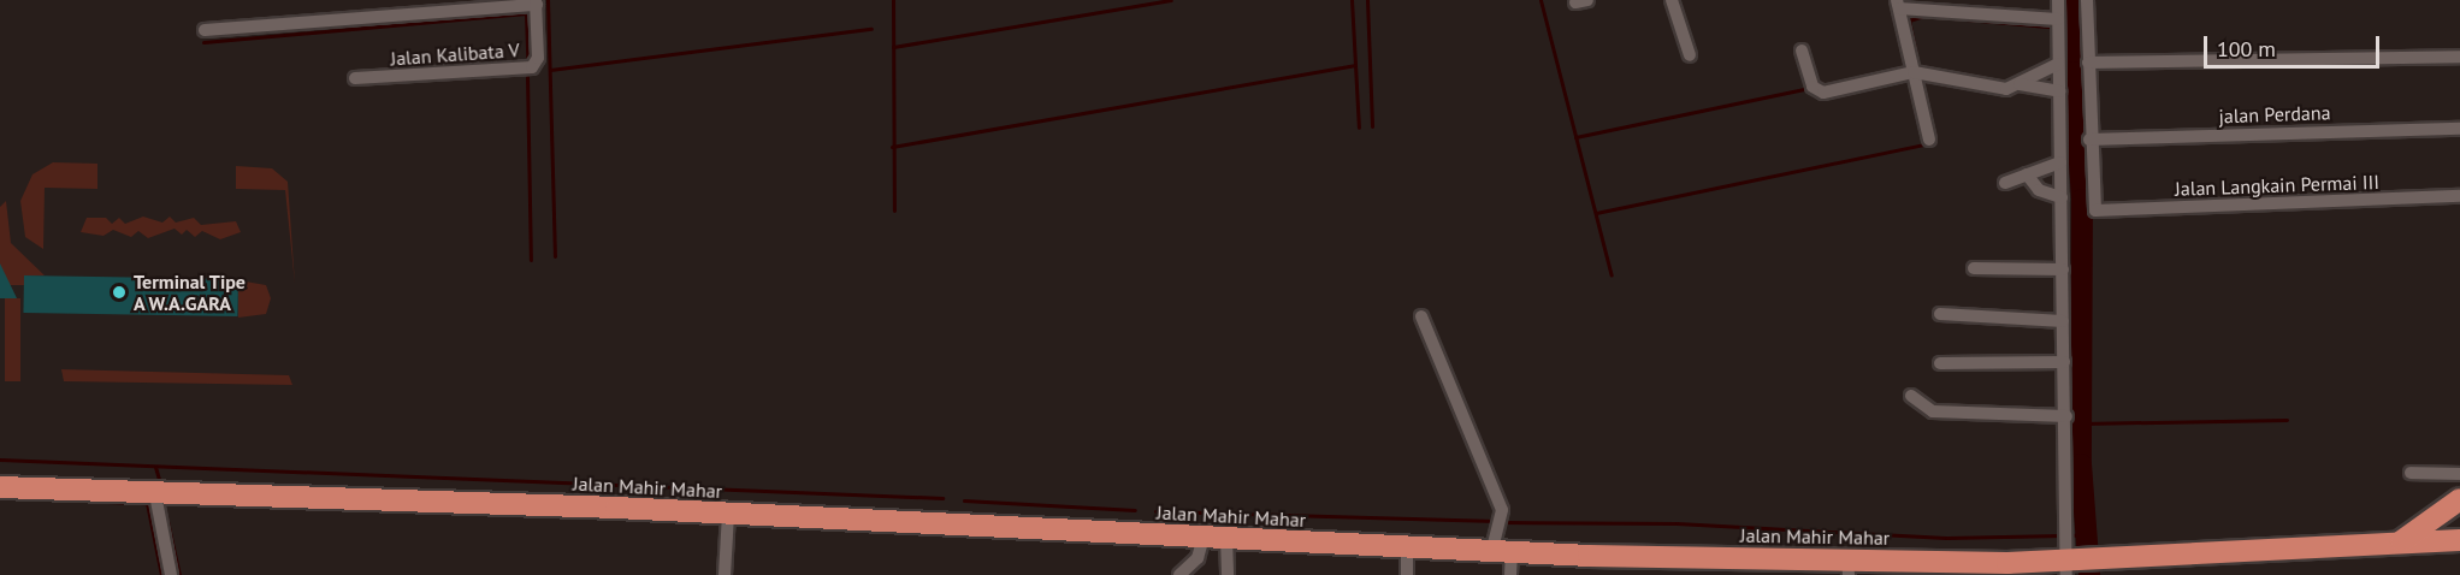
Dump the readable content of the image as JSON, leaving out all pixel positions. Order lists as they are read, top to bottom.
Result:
{
  "streets": {
    "highway": ["Jalan Mahir Mahar"],
    "street": ["Jalan Kalibata V", "jalan Perdana", "Jalan Langkain Permai III"]
  },
  "crossings": [
    ["jalan Perdana", "Jalan Langkain Permai III"]
  ],
  "places": ["Terminal Tipe A W.A.GARA"],
  "scale_bar": "100 m"
}
